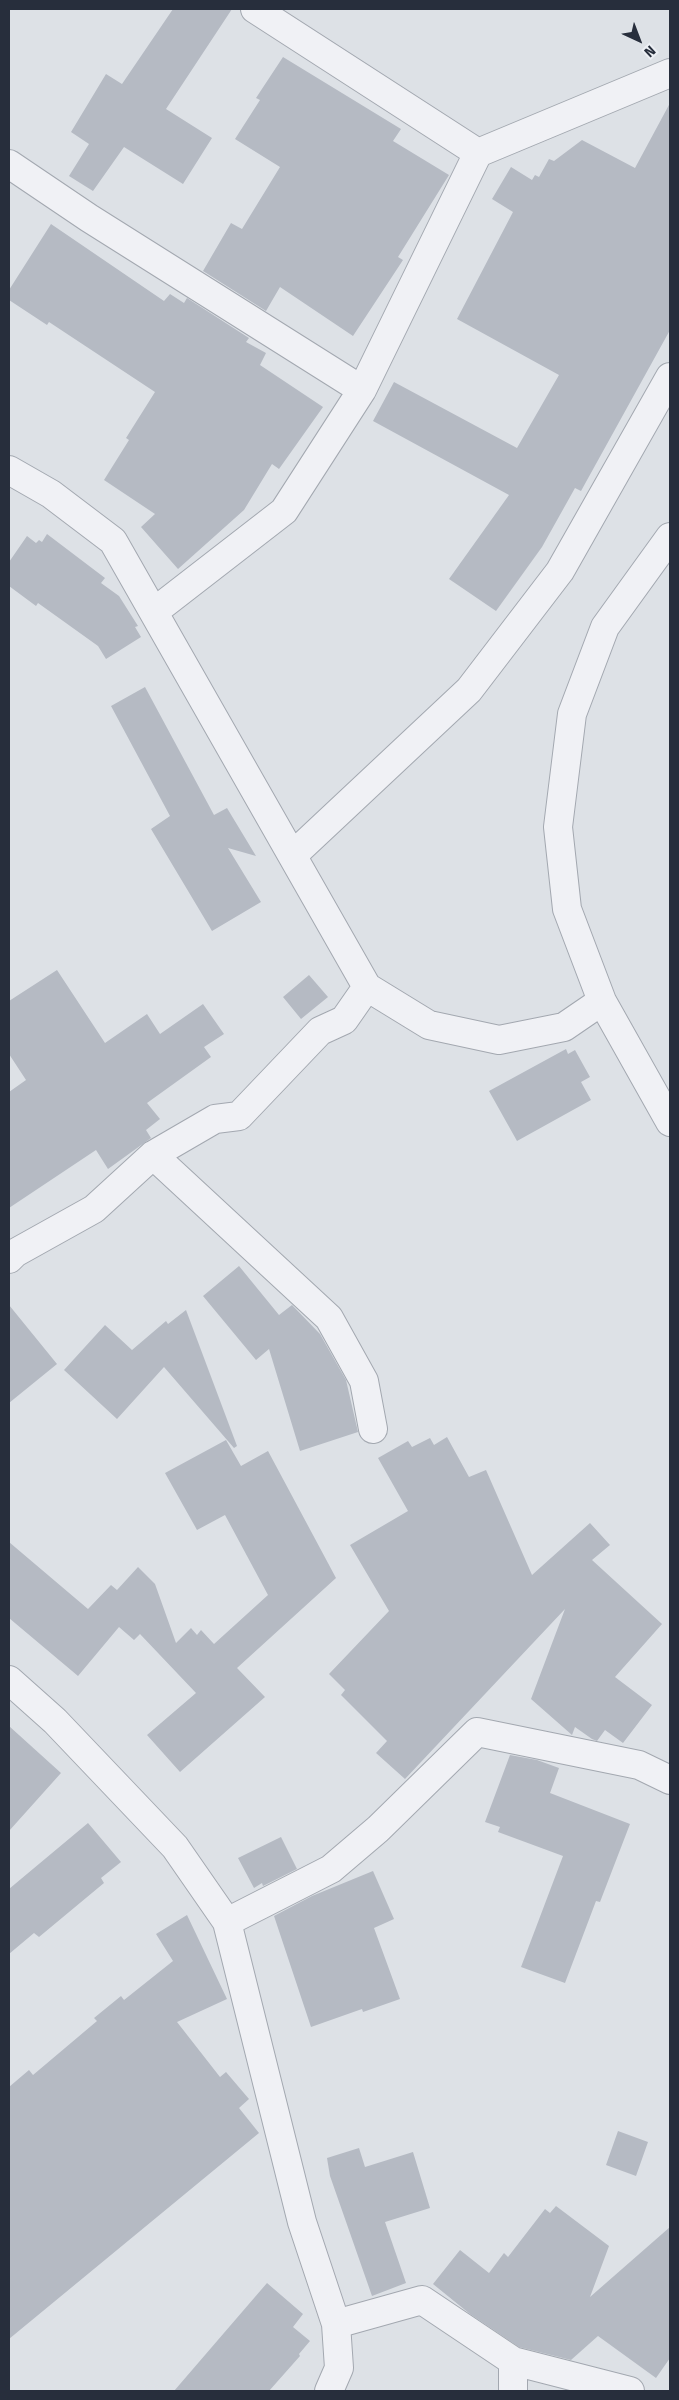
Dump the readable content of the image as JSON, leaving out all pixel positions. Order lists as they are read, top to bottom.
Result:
{
  "north": "bottom right"
}
